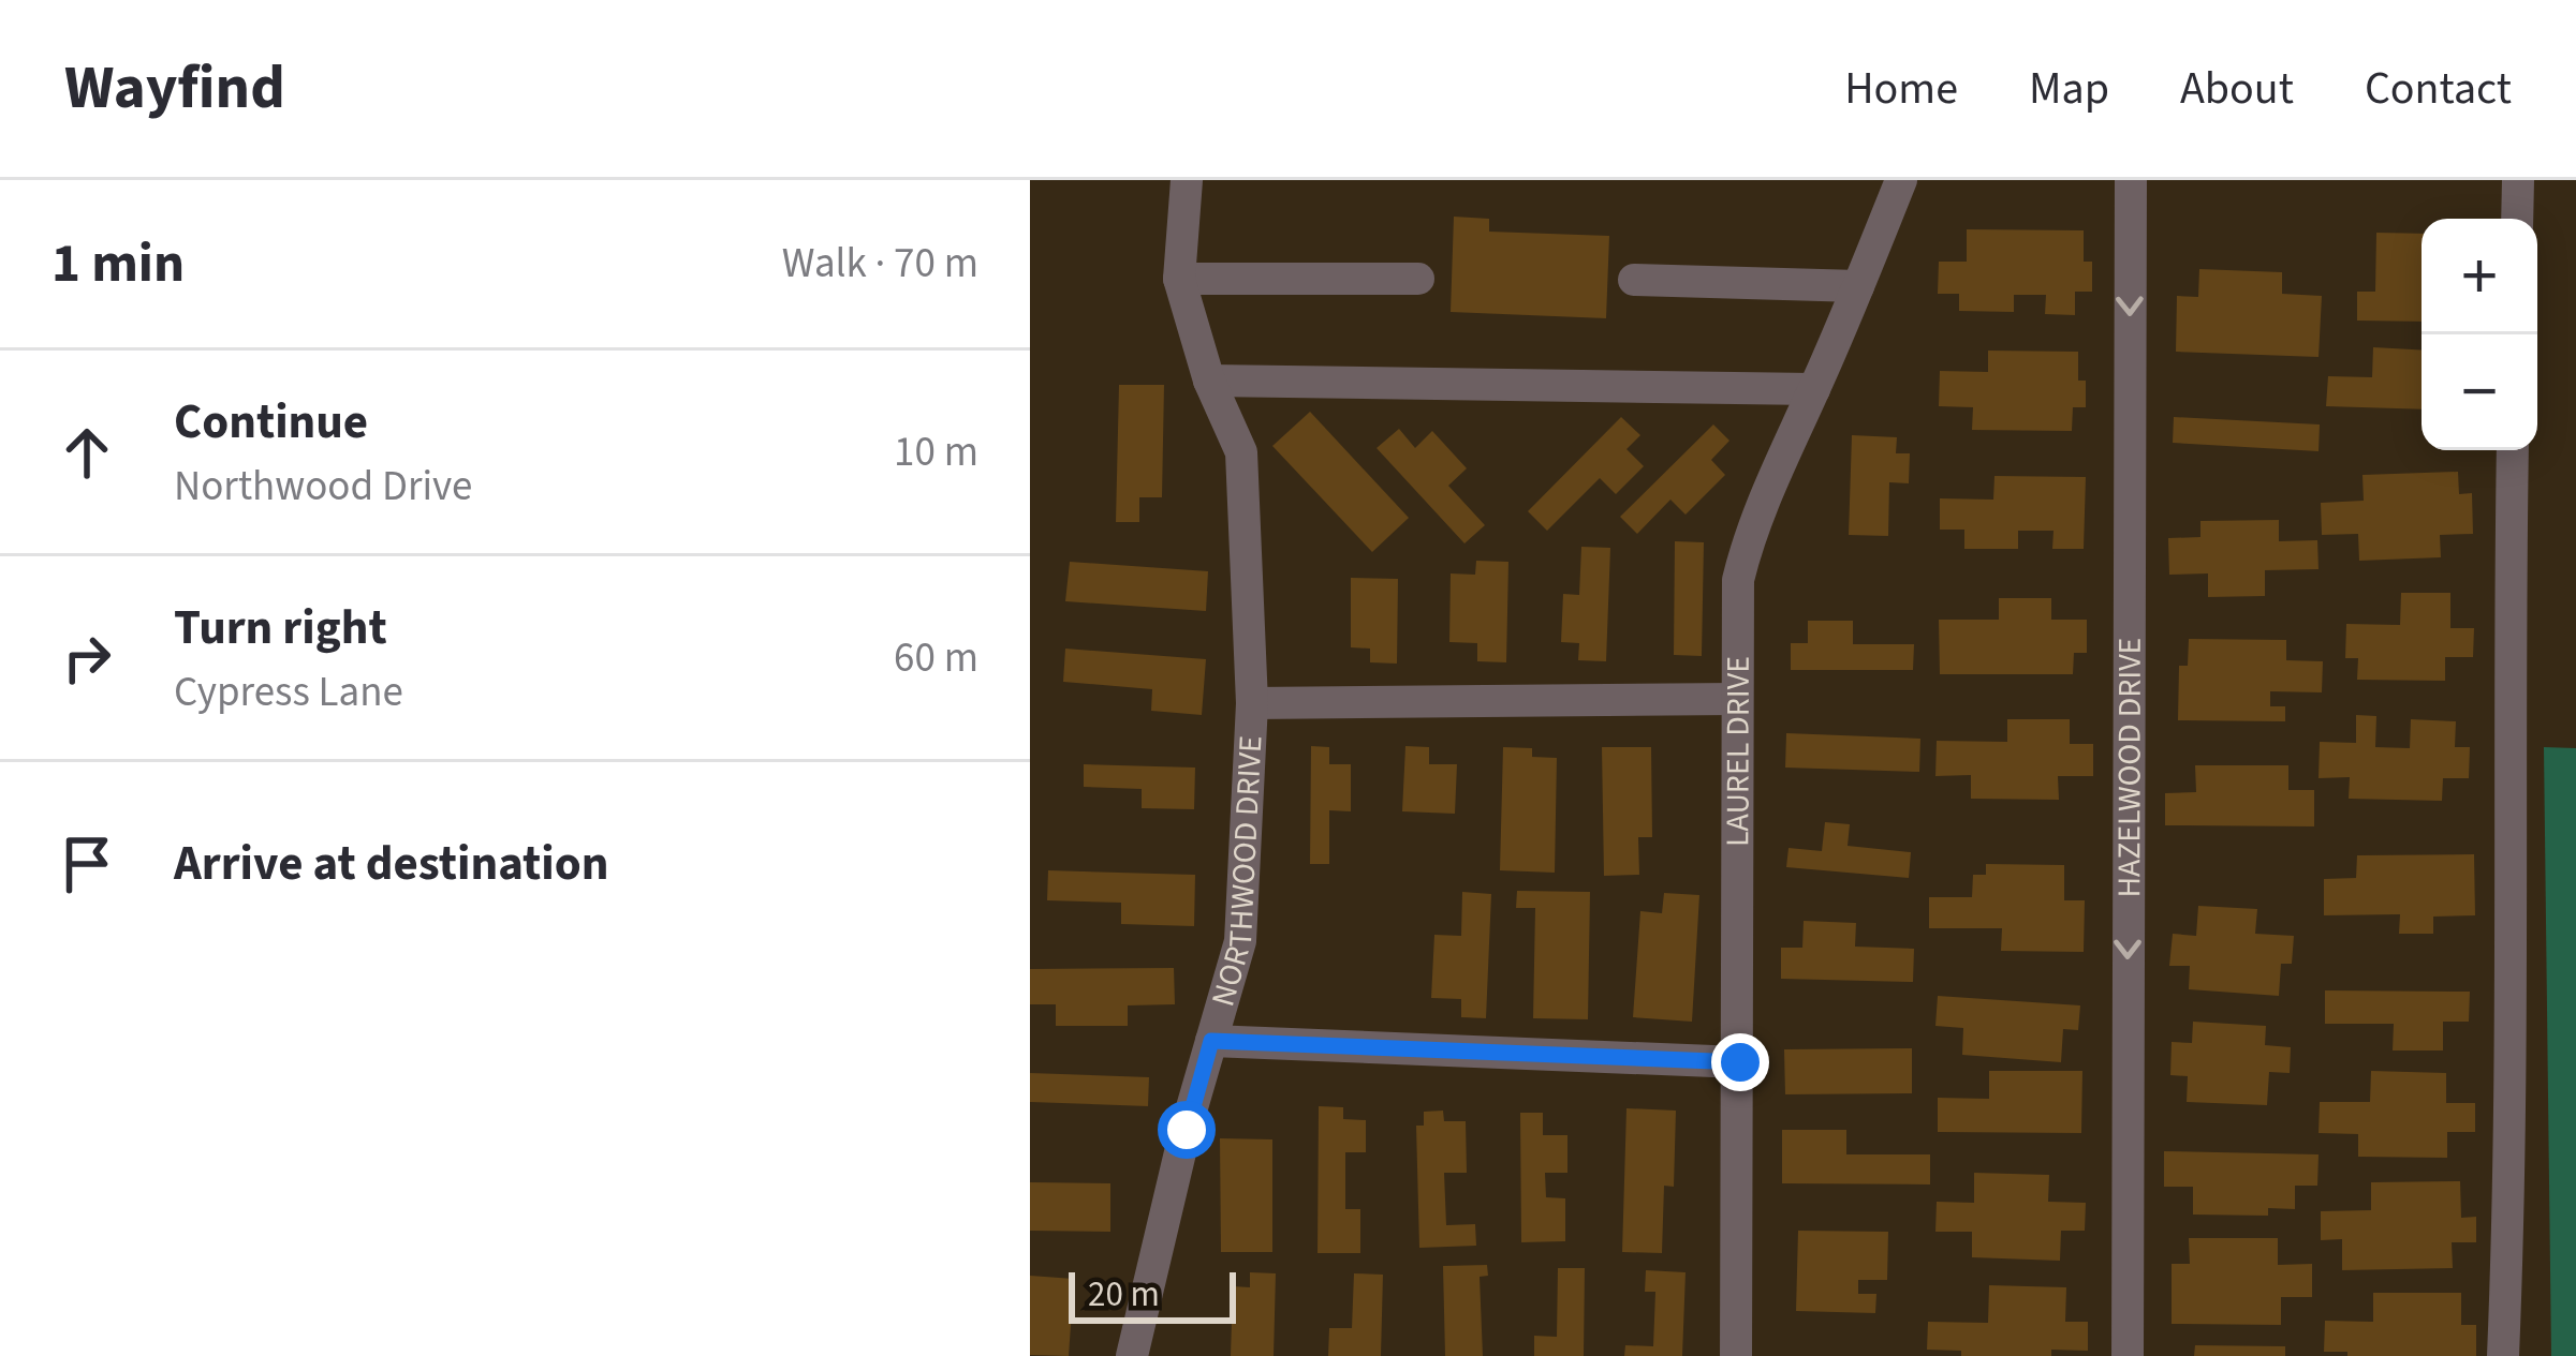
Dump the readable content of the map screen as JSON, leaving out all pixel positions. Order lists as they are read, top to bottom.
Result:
{
  "streets": {
    "street": ["LAUREL DRIVE", "HAZELWOOD DRIVE", "NORTHWOOD DRIVE"]
  },
  "one_way": ["HAZELWOOD DRIVE"],
  "scale_bar": "20 m",
  "page": {
    "header": "Wayfind",
    "nav": [
      "Home",
      "Map",
      "About",
      "Contact"
    ],
    "heading": ["1 min", "Walk · 70 m"],
    "map_buttons": ["+", "−"],
    "list": [
      ["Continue", "Northwood Drive", "10 m"],
      ["Turn right", "Cypress Lane", "60 m"],
      "Arrive at destination"
    ],
    "scale": "20 m"
  }
}
